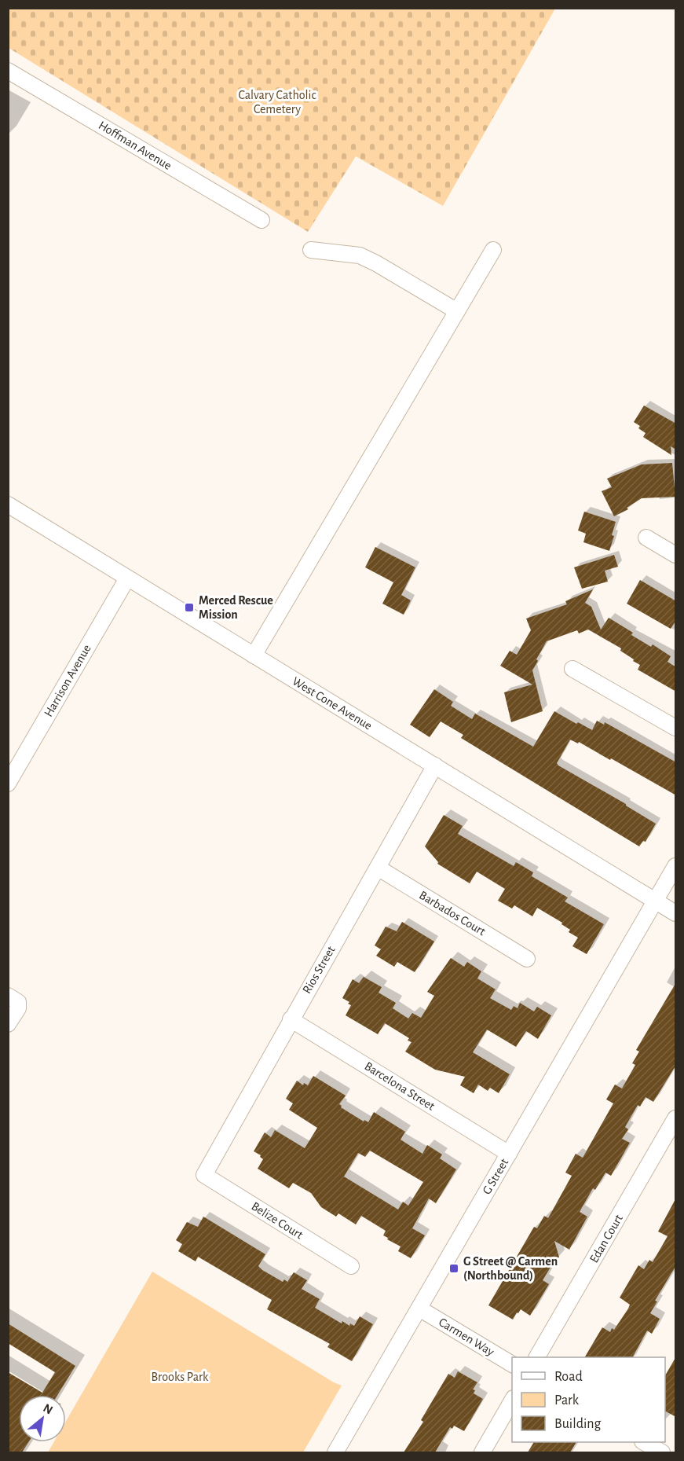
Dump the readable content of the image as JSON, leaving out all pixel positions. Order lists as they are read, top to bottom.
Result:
{
  "streets": {
    "street": [
      "Hoffman Avenue",
      "Harrison Avenue",
      "West Cone Avenue",
      "Barbados Court",
      "Rios Street",
      "Barcelona Street",
      "G Street",
      "Belize Court",
      "Edan Court",
      "Carmen Way"
    ]
  },
  "crossings": [
    ["Harrison Avenue", "West Cone Avenue"],
    ["West Cone Avenue", "Rios Street"],
    ["West Cone Avenue", "G Street"],
    ["Barbados Court", "Rios Street"],
    ["Rios Street", "Barcelona Street"],
    ["Rios Street", "Belize Court"],
    ["Barcelona Street", "G Street"],
    ["G Street", "Carmen Way"]
  ],
  "parks": ["Calvary Catholic Cemetery", "Brooks Park"],
  "places": {
    "transit": ["Merced Rescue Mission", "G Street @ Carmen (Northbound)"]
  },
  "legend": ["Road", "Park", "Building"],
  "north": "top right"
}
